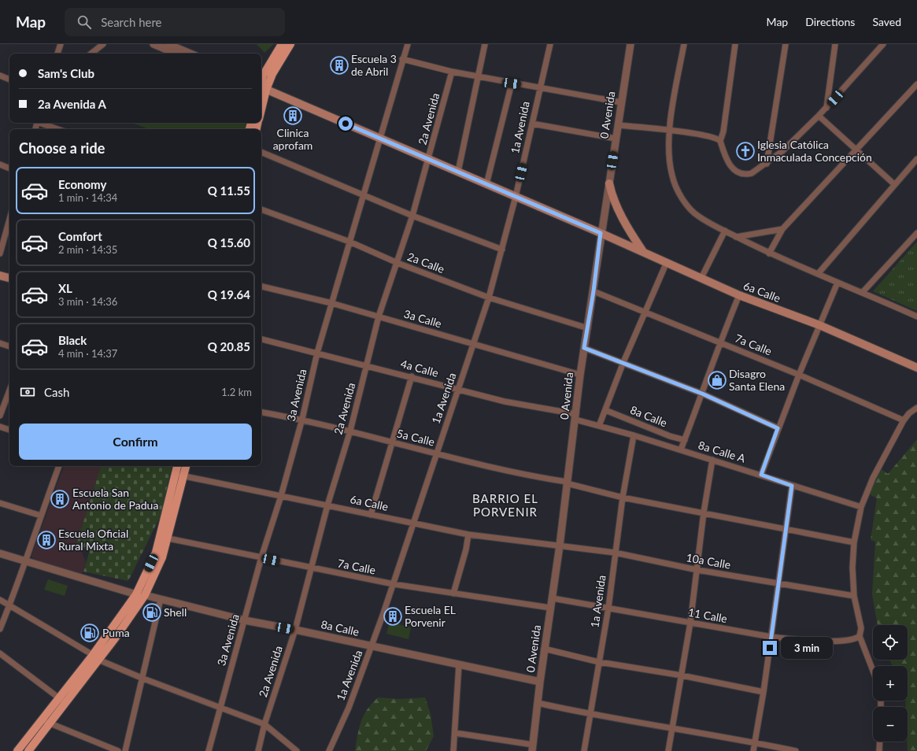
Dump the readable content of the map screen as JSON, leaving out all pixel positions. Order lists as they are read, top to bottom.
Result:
{
  "streets": {
    "main road": ["6a Calle"],
    "street": [
      "0 Avenida",
      "2a Avenida",
      "1a Avenida",
      "2a Calle",
      "3a Calle",
      "7a Calle",
      "4a Calle",
      "3a Avenida",
      "8a Calle",
      "5a Calle",
      "8a Calle A",
      "10a Calle",
      "11 Calle"
    ]
  },
  "crossings": [
    ["0 Avenida", "2a Calle"],
    ["0 Avenida", "6a Calle"],
    ["0 Avenida", "3a Calle"],
    ["0 Avenida", "7a Calle"],
    ["0 Avenida", "4a Calle"],
    ["0 Avenida", "8a Calle"],
    ["0 Avenida", "5a Calle"],
    ["0 Avenida", "8a Calle A"],
    ["0 Avenida", "10a Calle"],
    ["0 Avenida", "11 Calle"],
    ["2a Avenida", "2a Calle"],
    ["2a Avenida", "6a Calle"],
    ["2a Avenida", "3a Calle"],
    ["2a Avenida", "7a Calle"],
    ["2a Avenida", "4a Calle"],
    ["2a Avenida", "8a Calle"],
    ["2a Avenida", "5a Calle"],
    ["1a Avenida", "2a Calle"],
    ["1a Avenida", "6a Calle"],
    ["1a Avenida", "3a Calle"],
    ["1a Avenida", "7a Calle"],
    ["1a Avenida", "4a Calle"],
    ["1a Avenida", "8a Calle"],
    ["1a Avenida", "5a Calle"],
    ["1a Avenida", "8a Calle A"],
    ["1a Avenida", "10a Calle"],
    ["1a Avenida", "11 Calle"],
    ["2a Calle", "3a Avenida"],
    ["6a Calle", "3a Avenida"],
    ["6a Calle", "10a Calle"],
    ["3a Calle", "3a Avenida"],
    ["7a Calle", "3a Avenida"],
    ["4a Calle", "3a Avenida"],
    ["4a Calle", "8a Calle A"],
    ["3a Avenida", "8a Calle"],
    ["3a Avenida", "5a Calle"]
  ],
  "districts": ["BARRIO EL PORVENIR"],
  "places": {
    "building": [
      "Escuela 3 de Abril",
      "Clinica aprofam",
      "Escuela San Antonio de Padua",
      "Escuela Oficial Rural Mixta",
      "Escuela EL Porvenir"
    ],
    "church": ["Iglesia Católica Inmaculada Concepción"],
    "shop": ["Disagro Santa Elena"],
    "fuel station": ["Shell", "Puma"]
  },
  "page": {
    "header": "Map",
    "search": "Search here",
    "nav": ["Map", "Directions", "Saved"],
    "banner": ["Sam's Club", "2a Avenida A"],
    "heading": "Choose a ride",
    "list": [
      {
        "name": "Economy",
        "note": "1 min · 14:34",
        "value": "Q 11.55"
      },
      {
        "name": "Comfort",
        "note": "2 min · 14:35",
        "value": "Q 15.60"
      },
      {
        "name": "XL",
        "note": "3 min · 14:36",
        "value": "Q 19.64"
      },
      {
        "name": "Black",
        "note": "4 min · 14:37",
        "value": "Q 20.85"
      }
    ],
    "pay": ["Cash", "1.2 km"],
    "buttons": "Confirm",
    "map_buttons": ["+", "−"],
    "bubble": "3 min"
  }
}
